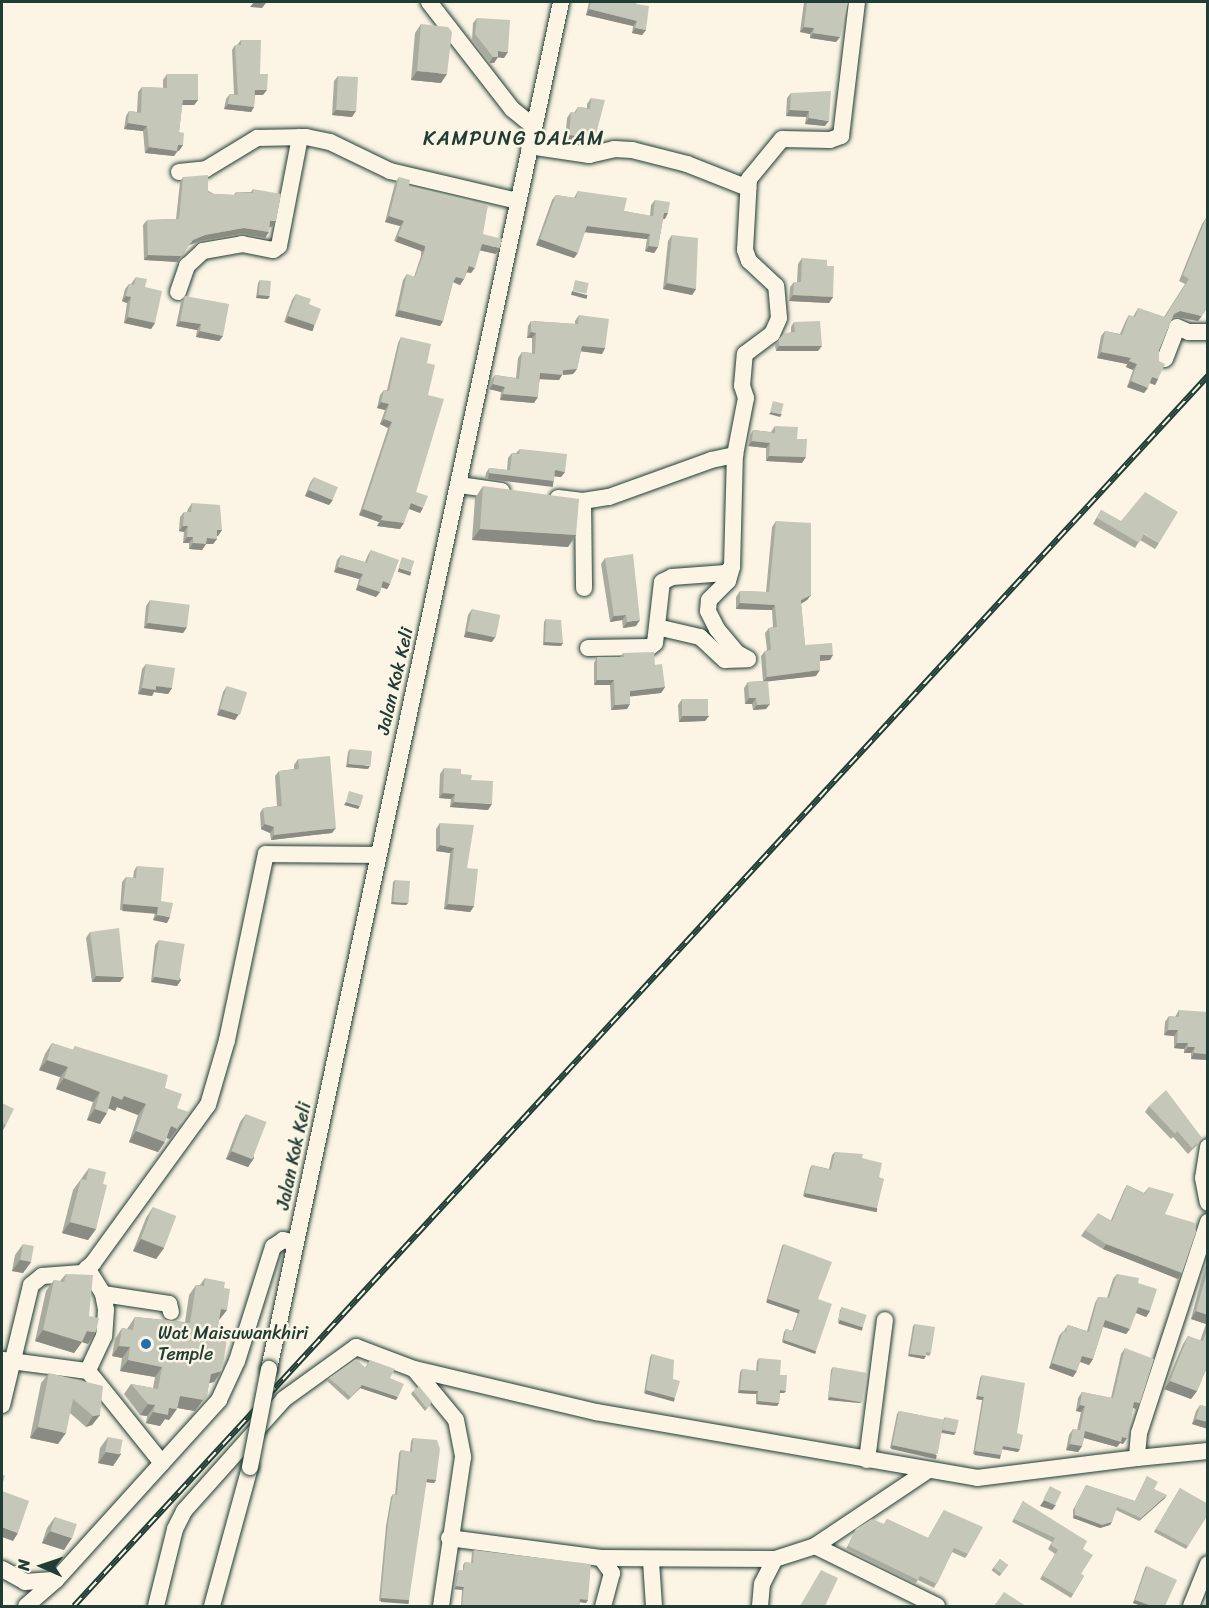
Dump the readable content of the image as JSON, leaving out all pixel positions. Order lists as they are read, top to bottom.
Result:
{
  "streets": {
    "street": ["Jalan Kok Keli"]
  },
  "districts": ["KAMPUNG DALAM"],
  "places": ["Wat Maisuwankhiri Temple"],
  "north": "left"
}
